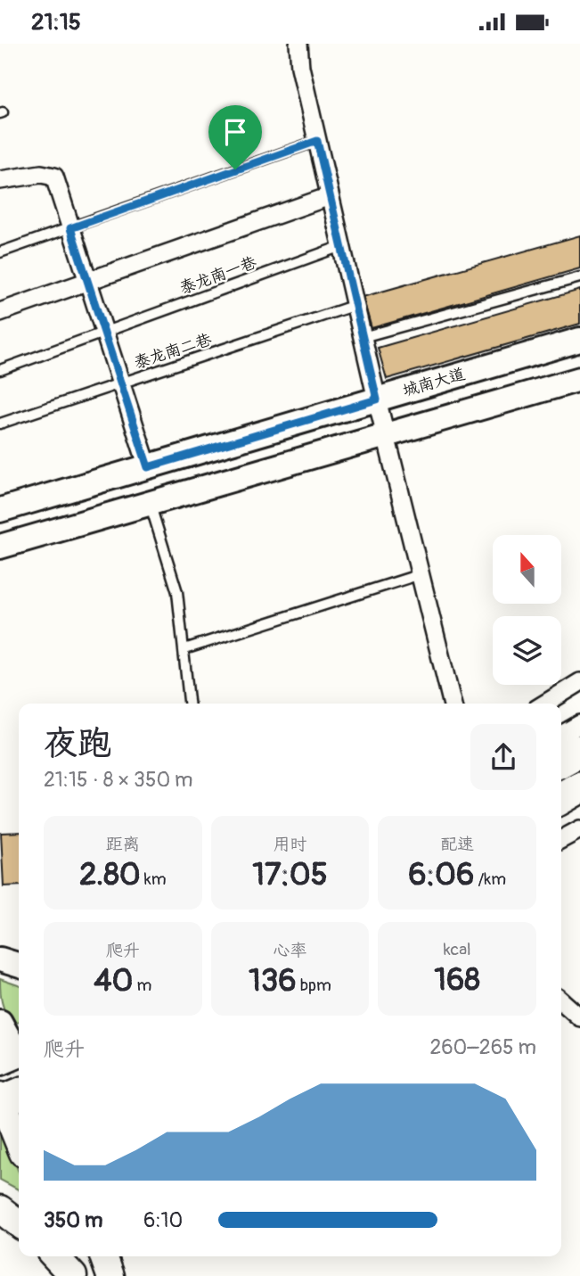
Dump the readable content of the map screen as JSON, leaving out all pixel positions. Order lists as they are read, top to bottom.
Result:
{
  "streets": {
    "main road": ["城南大道"],
    "lane": ["泰龙南一巷", "泰龙南二巷"]
  },
  "north": "top",
  "page": {
    "status": "21:15",
    "heading": ["夜跑", "21:15 · 8 × 350 m"],
    "stats": [
      ["距离", "2.80 km"],
      ["用时", "17:05"],
      ["配速", "6:06 /km"],
      ["爬升", "40 m"],
      ["心率", "136 bpm"],
      ["kcal", "168"]
    ],
    "chart": ["爬升", "260–265 m"],
    "list": [
      {
        "name": "350 m",
        "note": "6:10"
      }
    ]
  }
}
